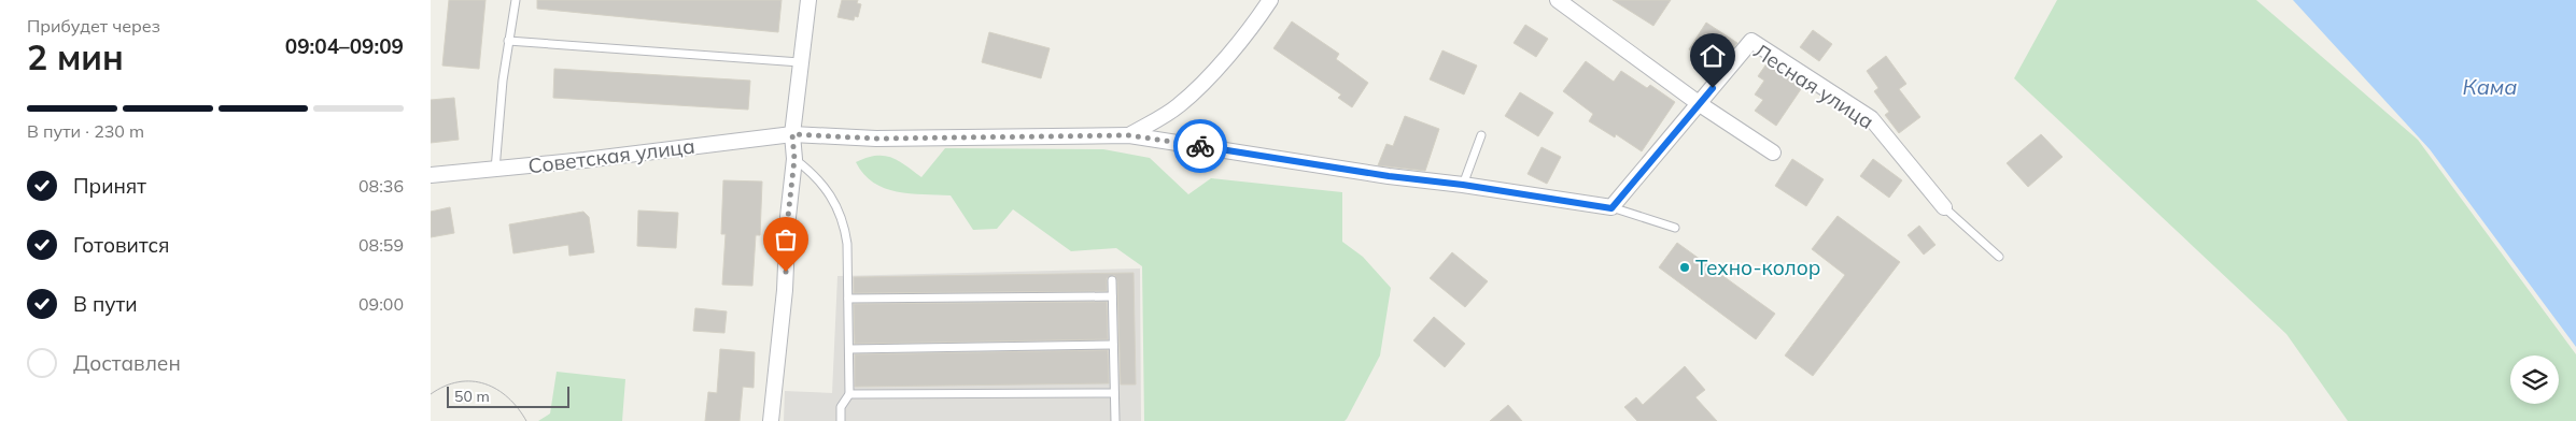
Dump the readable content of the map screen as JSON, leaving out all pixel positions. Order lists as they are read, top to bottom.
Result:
{
  "streets": {
    "street": ["Лесная улица", "Советская улица"]
  },
  "water": ["Кама"],
  "places": ["Техно-колор"],
  "scale_bar": "50 m",
  "page": {
    "heading": ["2 мин", "Прибудет через", "09:04–09:09"],
    "bar": "В пути · 230 m",
    "list": [
      ["Принят", "08:36"],
      ["Готовится", "08:59"],
      ["В пути", "09:00"],
      "Доставлен"
    ],
    "scale": "50 m"
  }
}
